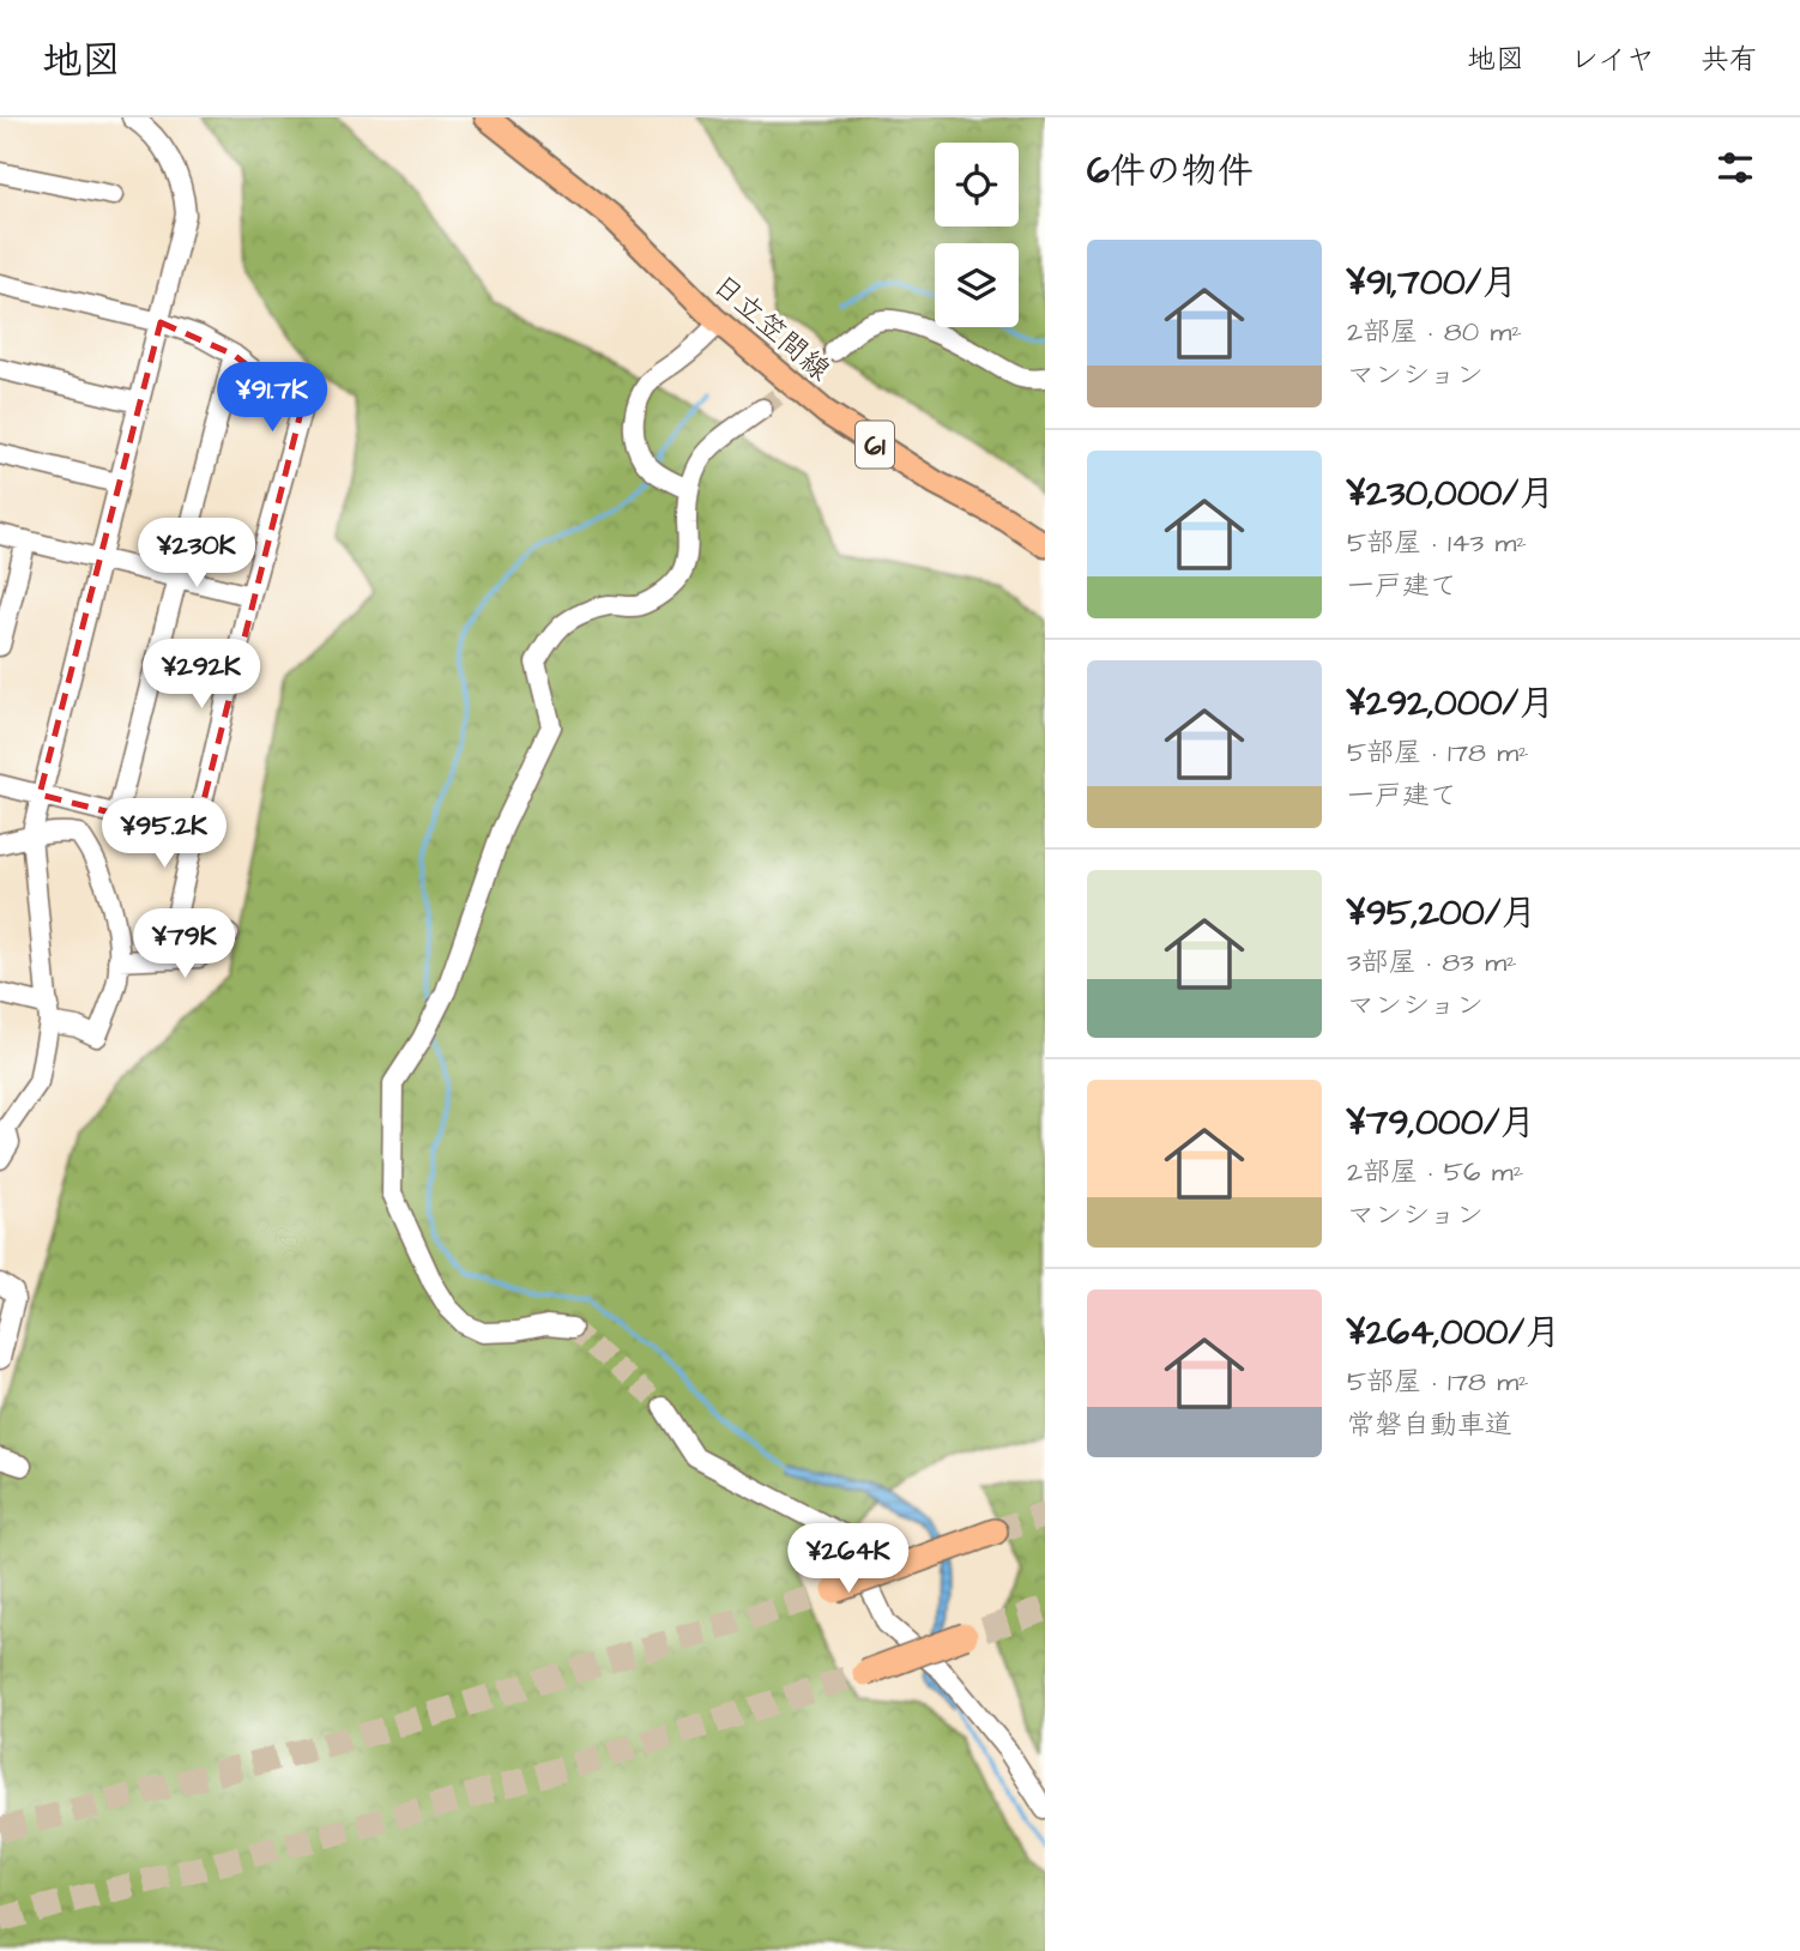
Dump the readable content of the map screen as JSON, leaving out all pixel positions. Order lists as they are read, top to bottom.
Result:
{
  "streets": {
    "main road": ["日立笠間線", "61"]
  },
  "page": {
    "header": "地図",
    "nav": ["地図", "レイヤ", "共有"],
    "heading": "6件の物件",
    "list": [
      {
        "name": "¥91,700/月",
        "note": "2部屋 · 80 m² · マンション"
      },
      {
        "name": "¥230,000/月",
        "note": "5部屋 · 143 m² · 一戸建て"
      },
      {
        "name": "¥292,000/月",
        "note": "5部屋 · 178 m² · 一戸建て"
      },
      {
        "name": "¥95,200/月",
        "note": "3部屋 · 83 m² · マンション"
      },
      {
        "name": "¥79,000/月",
        "note": "2部屋 · 56 m² · マンション"
      },
      {
        "name": "¥264,000/月",
        "note": "5部屋 · 178 m² · 常磐自動車道"
      }
    ],
    "price": [
      "¥91.7K",
      "¥230K",
      "¥292K",
      "¥95.2K",
      "¥79K",
      "¥264K"
    ]
  }
}
